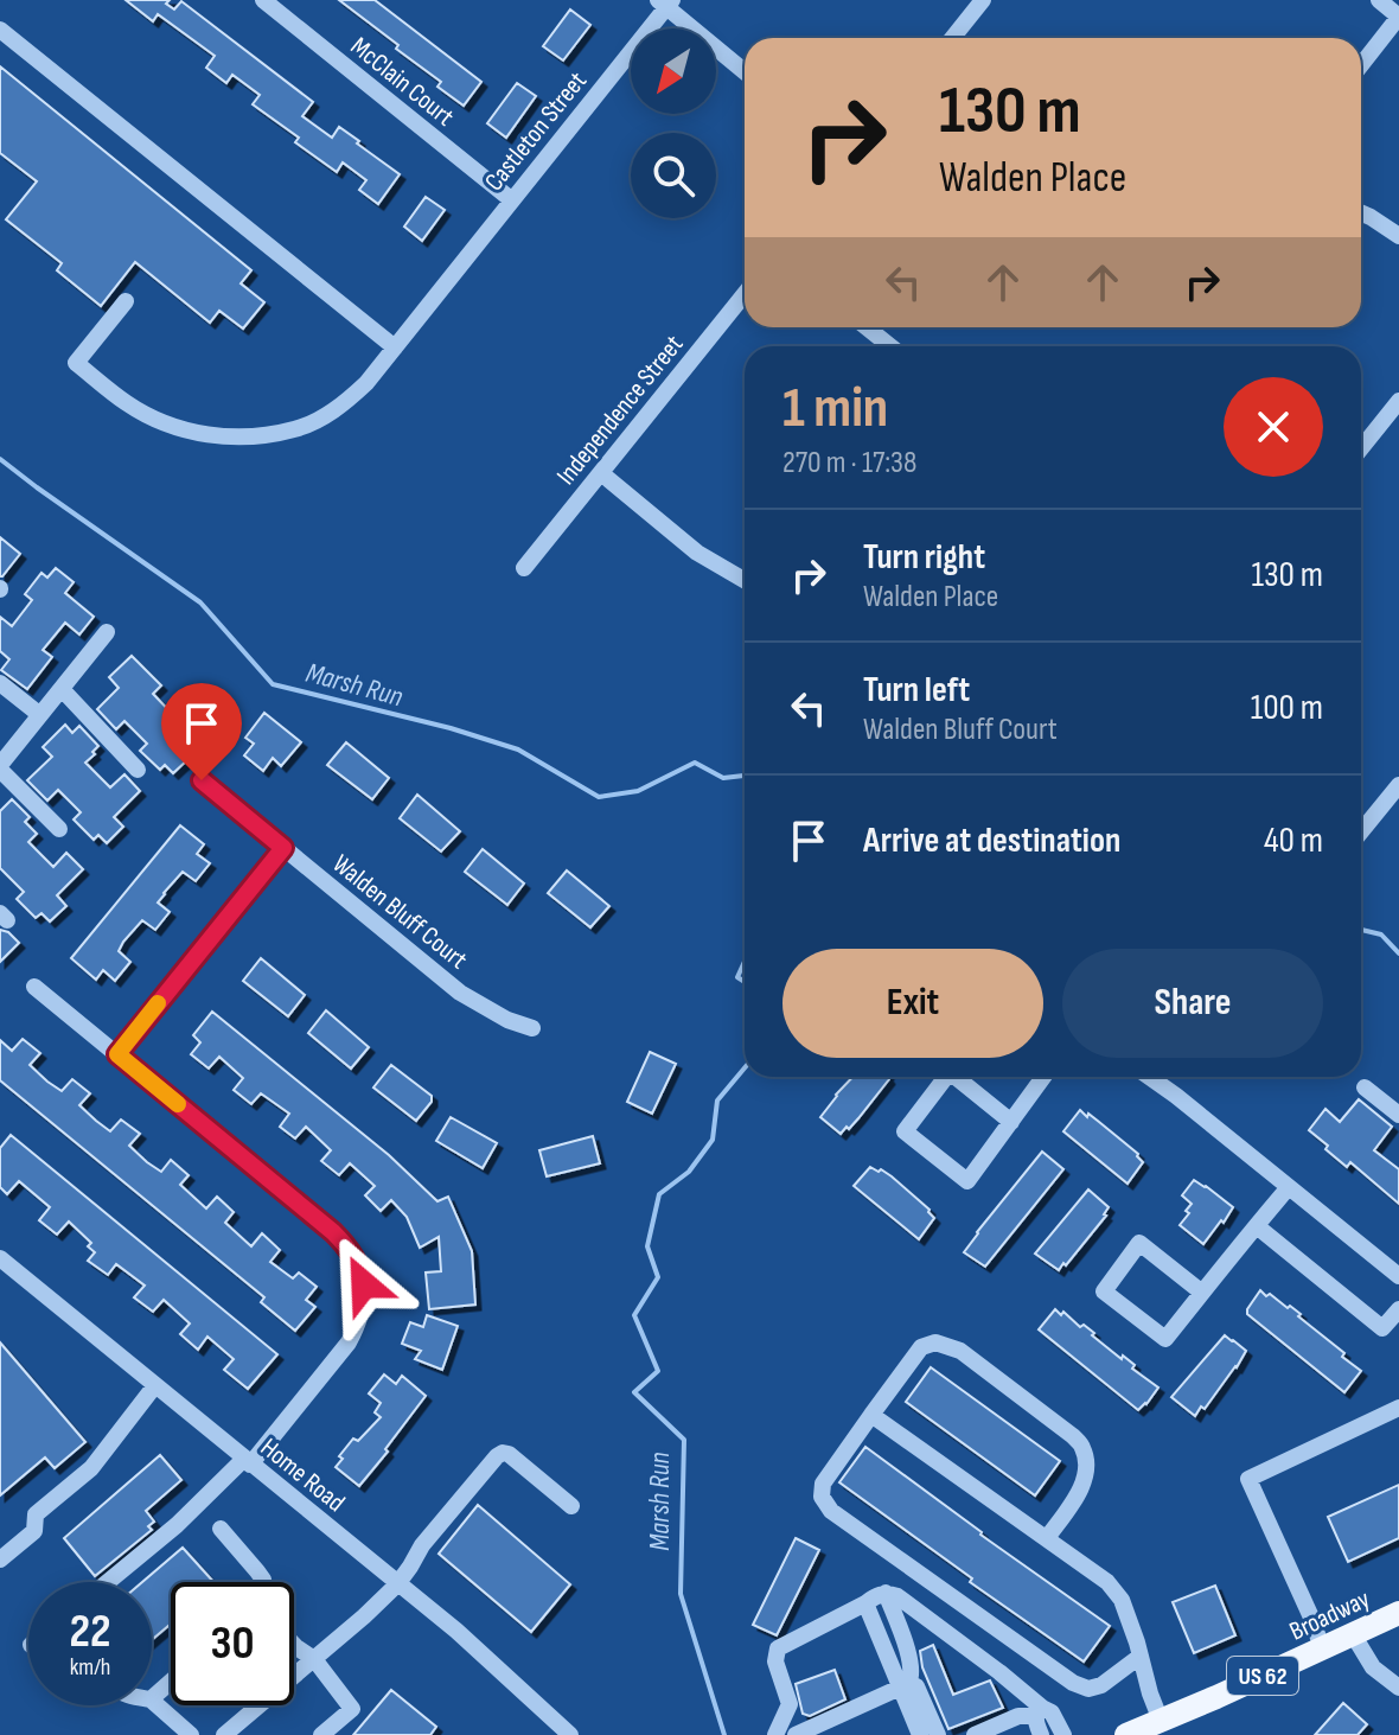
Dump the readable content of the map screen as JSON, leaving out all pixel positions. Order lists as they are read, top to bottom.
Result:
{
  "streets": {
    "main road": ["Broadway", "US 62"],
    "street": [
      "McClain Court",
      "Castleton Street",
      "Independence Street",
      "Walden Bluff Court",
      "Home Road"
    ]
  },
  "crossings": [
    ["McClain Court", "Castleton Street"]
  ],
  "water": ["Marsh Run"],
  "north": "bottom left",
  "page": {
    "turn": ["130 m", "Walden Place"],
    "heading": ["1 min", "270 m · 17:38"],
    "list": [
      {
        "name": "Turn right",
        "note": "Walden Place",
        "value": "130 m"
      },
      {
        "name": "Turn left",
        "note": "Walden Bluff Court",
        "value": "100 m"
      },
      {
        "name": "Arrive at destination",
        "value": "40 m"
      }
    ],
    "buttons": ["Exit", "Share"],
    "speed": "22 km/h",
    "limit": "30"
  }
}
